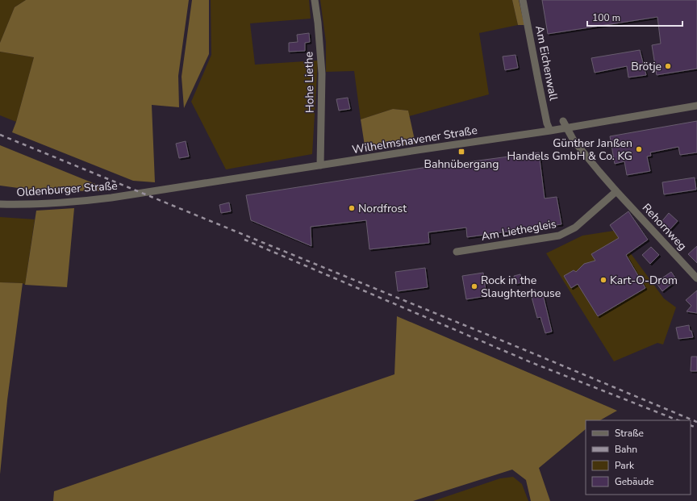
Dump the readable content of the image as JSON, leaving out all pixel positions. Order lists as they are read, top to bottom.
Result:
{
  "streets": {
    "street": [
      "Am Eichenwall",
      "Hohe Liethe",
      "Wilhelmshavener Straße",
      "Oldenburger Straße",
      "Rehornweg",
      "Am Liethegleis"
    ]
  },
  "crossings": [
    ["Am Eichenwall", "Wilhelmshavener Straße"],
    ["Hohe Liethe", "Wilhelmshavener Straße"],
    ["Wilhelmshavener Straße", "Oldenburger Straße"],
    ["Rehornweg", "Am Liethegleis"]
  ],
  "places": {
    "other": [
      "Brötje",
      "Günther Janßen Handels GmbH & Co. KG",
      "Nordfrost",
      "Kart-O-Drom",
      "Rock in the Slaughterhouse"
    ],
    "transit": ["Bahnübergang"]
  },
  "legend": [
    "Straße",
    "Bahn",
    "Park",
    "Gebäude"
  ],
  "scale_bar": "100 m"
}
